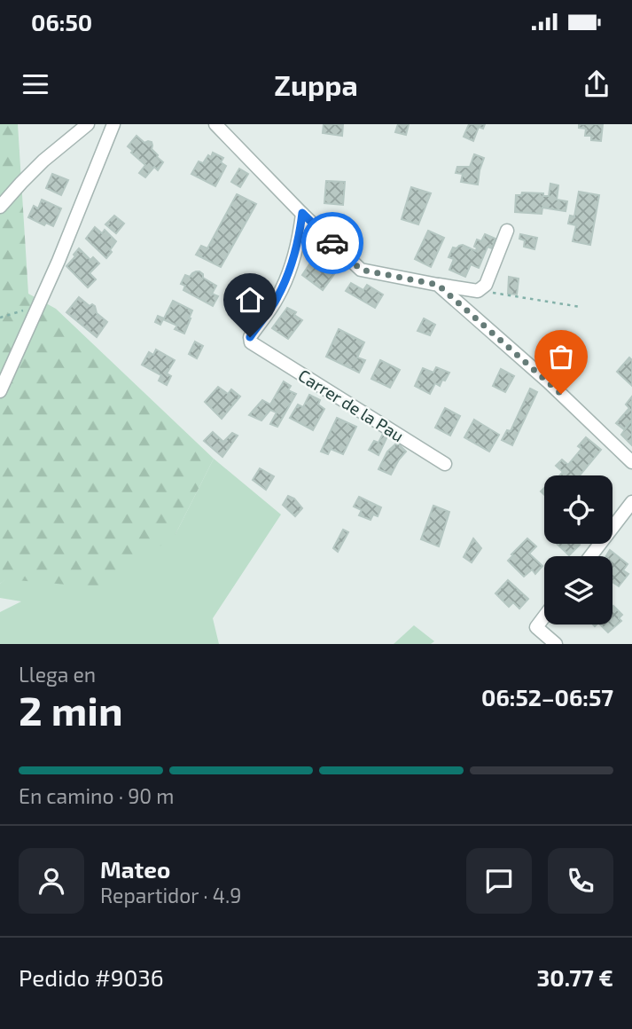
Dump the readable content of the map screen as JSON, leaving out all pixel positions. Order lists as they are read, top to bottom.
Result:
{
  "streets": {
    "street": ["Carrer de la Pau"]
  },
  "page": {
    "status": "06:50",
    "header": "Zuppa",
    "heading": ["2 min", "Llega en", "06:52–06:57"],
    "panel": [
      "Mateo",
      "Repartidor · 4.9",
      "Pedido #9036",
      "30.77 €"
    ],
    "bar": "En camino · 90 m"
  }
}
